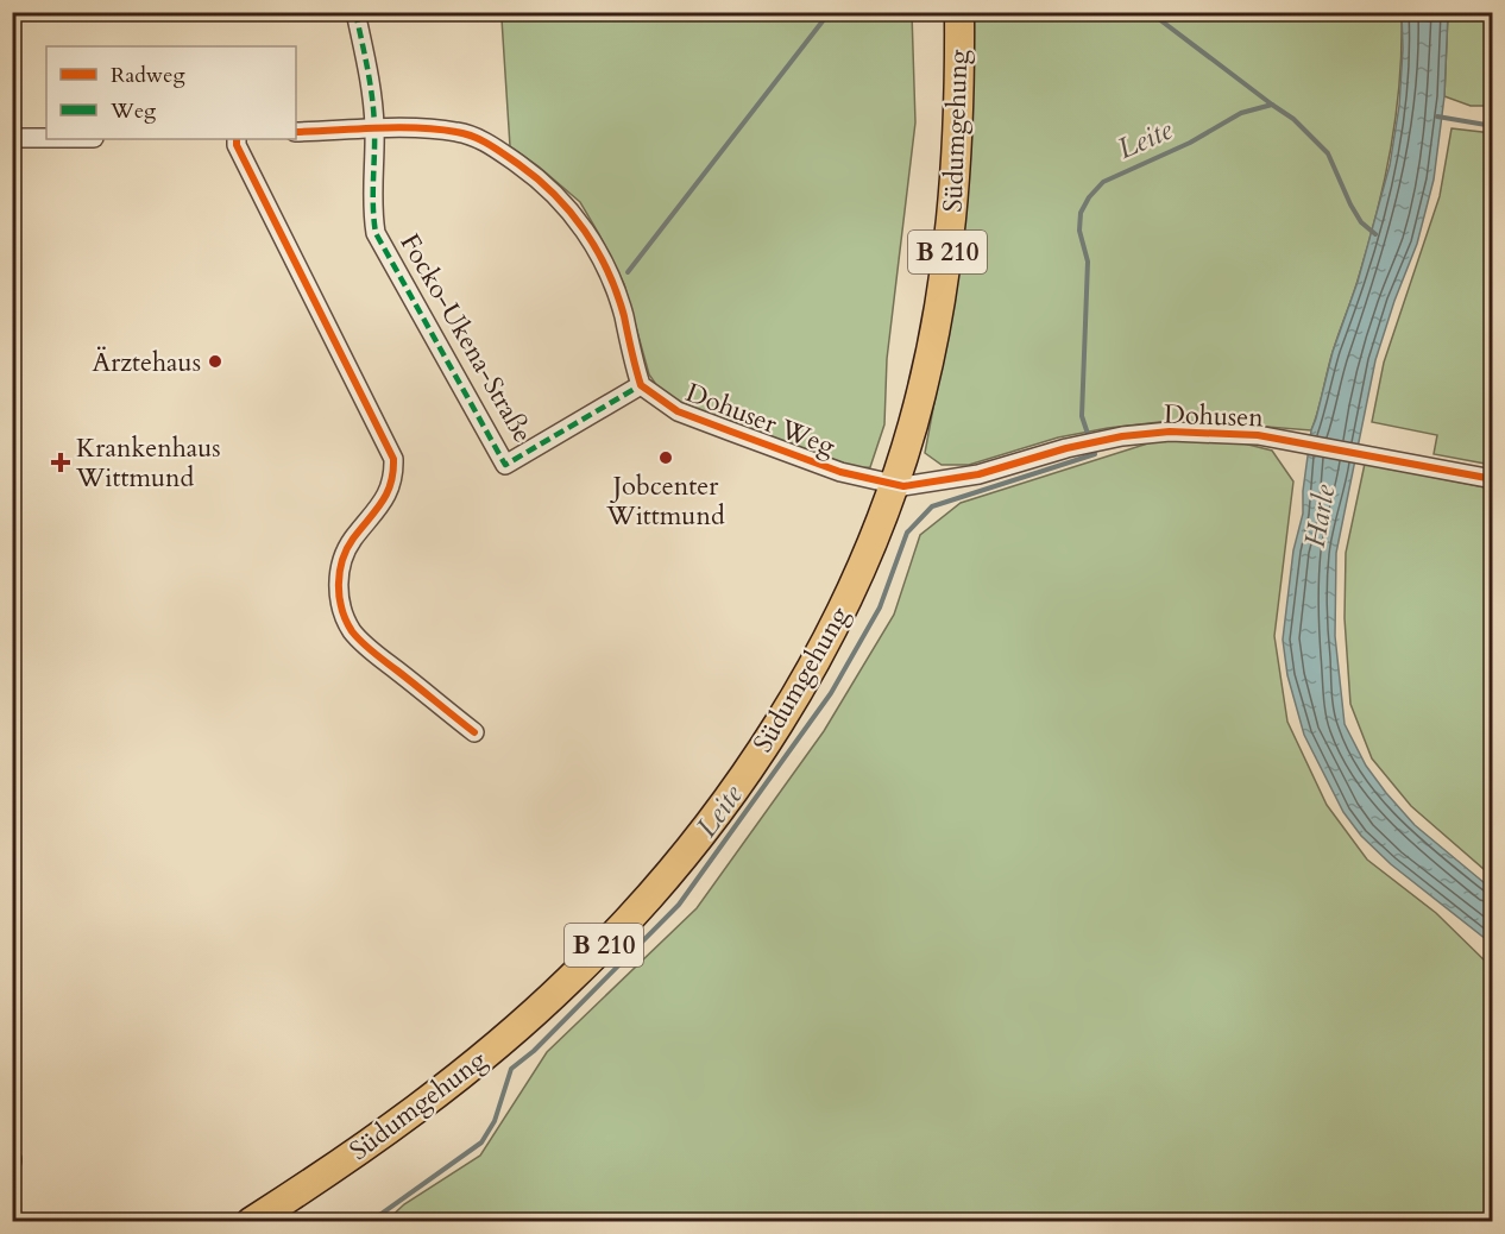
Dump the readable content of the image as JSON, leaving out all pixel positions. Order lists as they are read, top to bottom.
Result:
{
  "streets": {
    "main road": ["Südumgehung", "B 210"],
    "street": ["Focko-Ukena-Straße", "Dohusen", "Dohuser Weg"]
  },
  "crossings": [
    ["Südumgehung", "Dohusen"],
    ["Südumgehung", "Dohuser Weg"],
    ["Focko-Ukena-Straße", "Dohuser Weg"],
    ["Dohusen", "Dohuser Weg"]
  ],
  "water": ["Leite", "Harle"],
  "places": {
    "other": ["Ärztehaus", "Jobcenter Wittmund"],
    "health": ["Krankenhaus Wittmund"]
  },
  "legend": ["Radweg", "Weg"]
}
